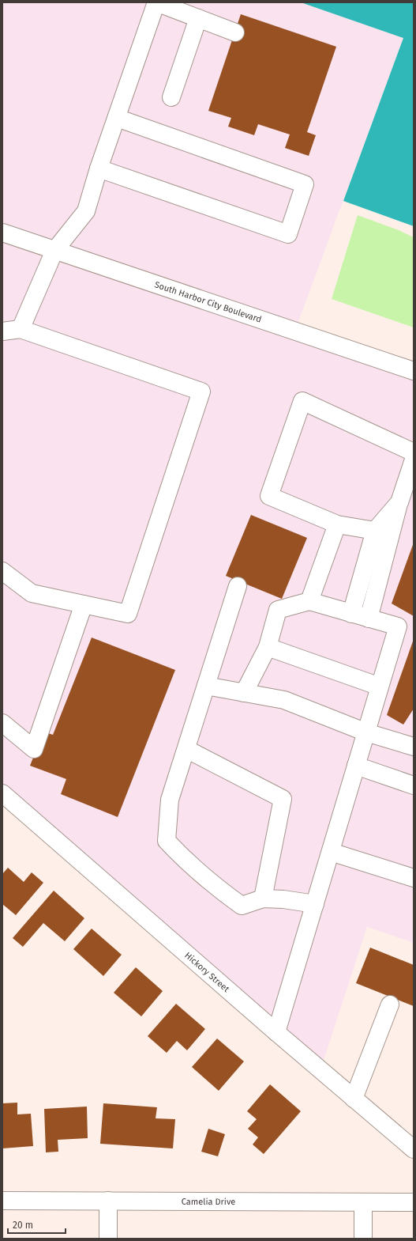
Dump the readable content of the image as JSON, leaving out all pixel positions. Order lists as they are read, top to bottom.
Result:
{
  "streets": {
    "street": ["South Harbor City Boulevard", "Hickory Street", "Camelia Drive"]
  },
  "scale_bar": "20 m"
}
